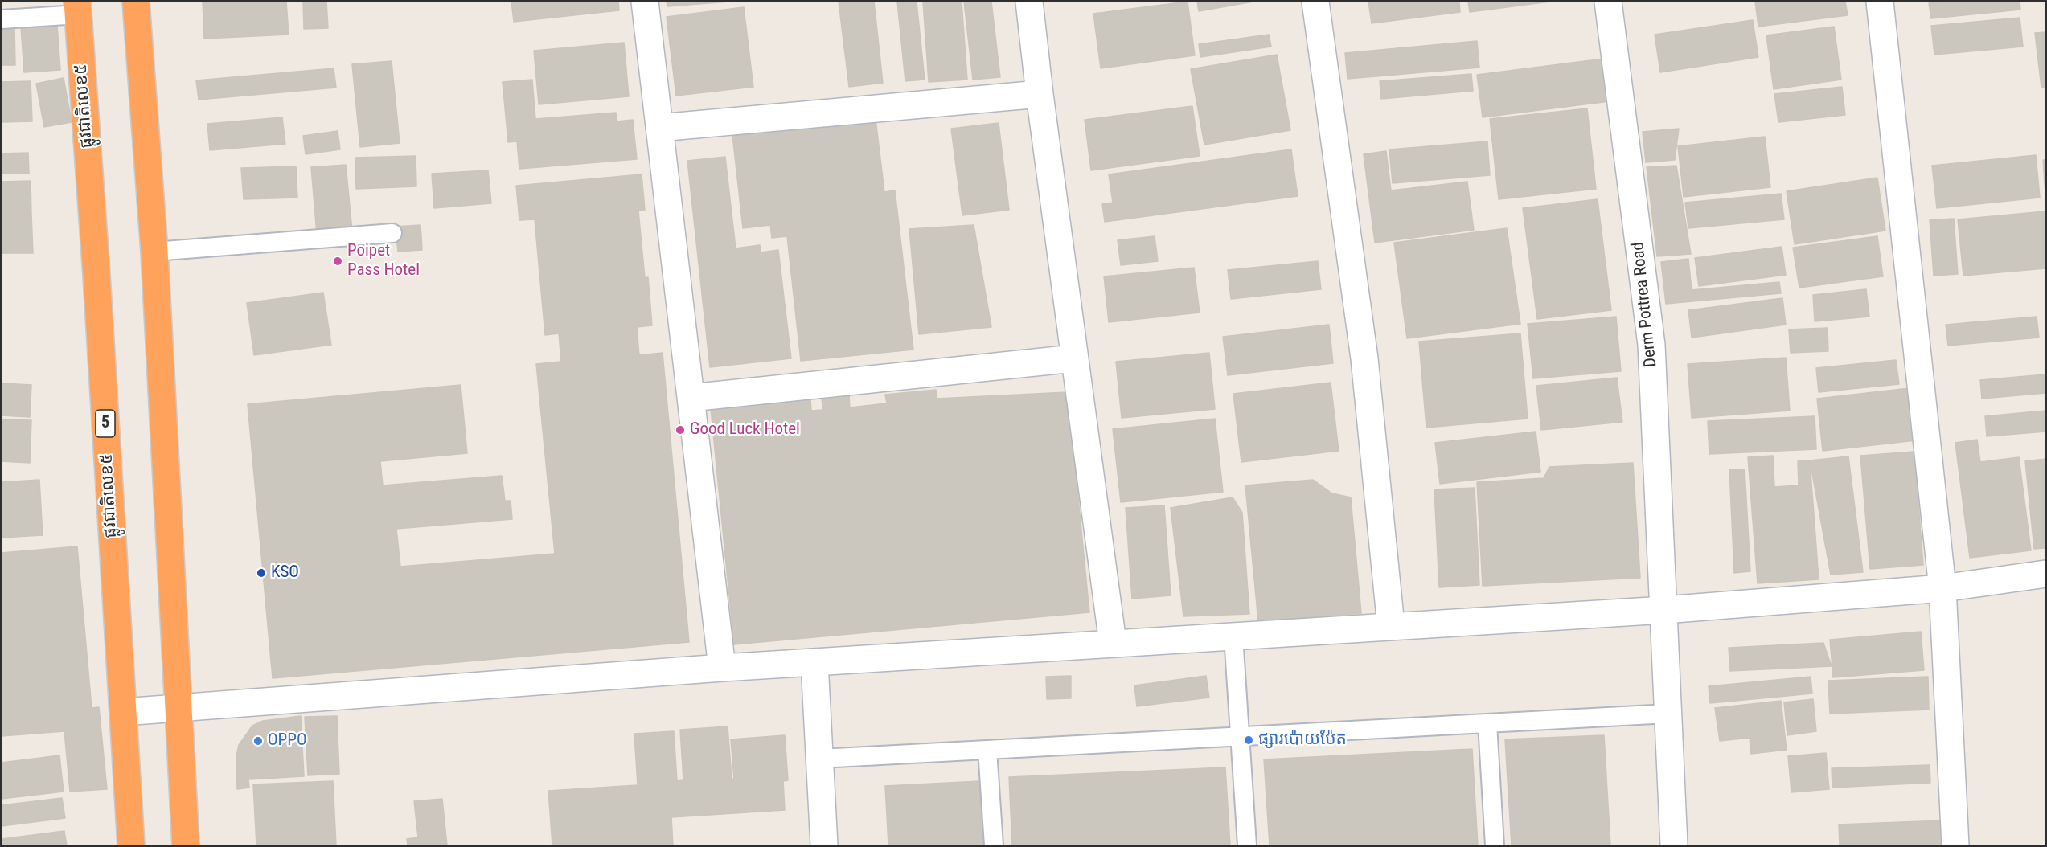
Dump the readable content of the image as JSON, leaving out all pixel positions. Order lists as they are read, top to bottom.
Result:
{
  "streets": {
    "highway": ["ផ្លូវជាតិលេខ៥", "5"],
    "street": ["Derm Pottrea Road"]
  },
  "places": [
    "Poipet Pass Hotel",
    "Good Luck Hotel",
    "KSO",
    "ផ្សារប៉ោយប៉ែត",
    "OPPO"
  ]
}
